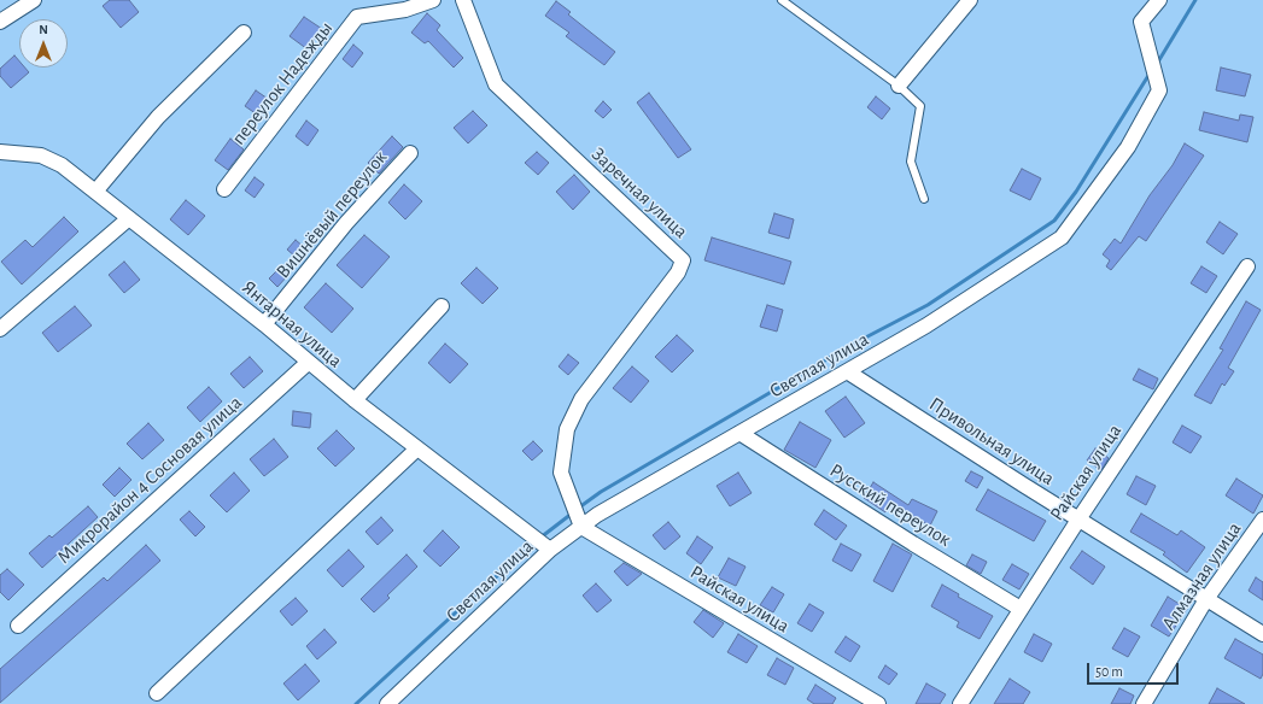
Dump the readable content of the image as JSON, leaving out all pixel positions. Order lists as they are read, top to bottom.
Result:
{
  "streets": {
    "street": [
      "переулок Надежды",
      "Заречная улица",
      "Вишнёвый переулок",
      "Янтарная улица",
      "Светлая улица",
      "Привольная улица",
      "Райская улица",
      "Микрорайон 4 Сосновая улица",
      "Русский переулок",
      "Алмазная улица"
    ]
  },
  "crossings": [
    ["Заречная улица", "Светлая улица"],
    ["Заречная улица", "Райская улица"],
    ["Вишнёвый переулок", "Янтарная улица"],
    ["Янтарная улица", "Светлая улица"],
    ["Янтарная улица", "Микрорайон 4 Сосновая улица"],
    ["Светлая улица", "Привольная улица"],
    ["Светлая улица", "Райская улица"],
    ["Светлая улица", "Русский переулок"],
    ["Привольная улица", "Райская улица"],
    ["Привольная улица", "Алмазная улица"],
    ["Райская улица", "Русский переулок"]
  ],
  "scale_bar": "50 m",
  "north": "top"
}
